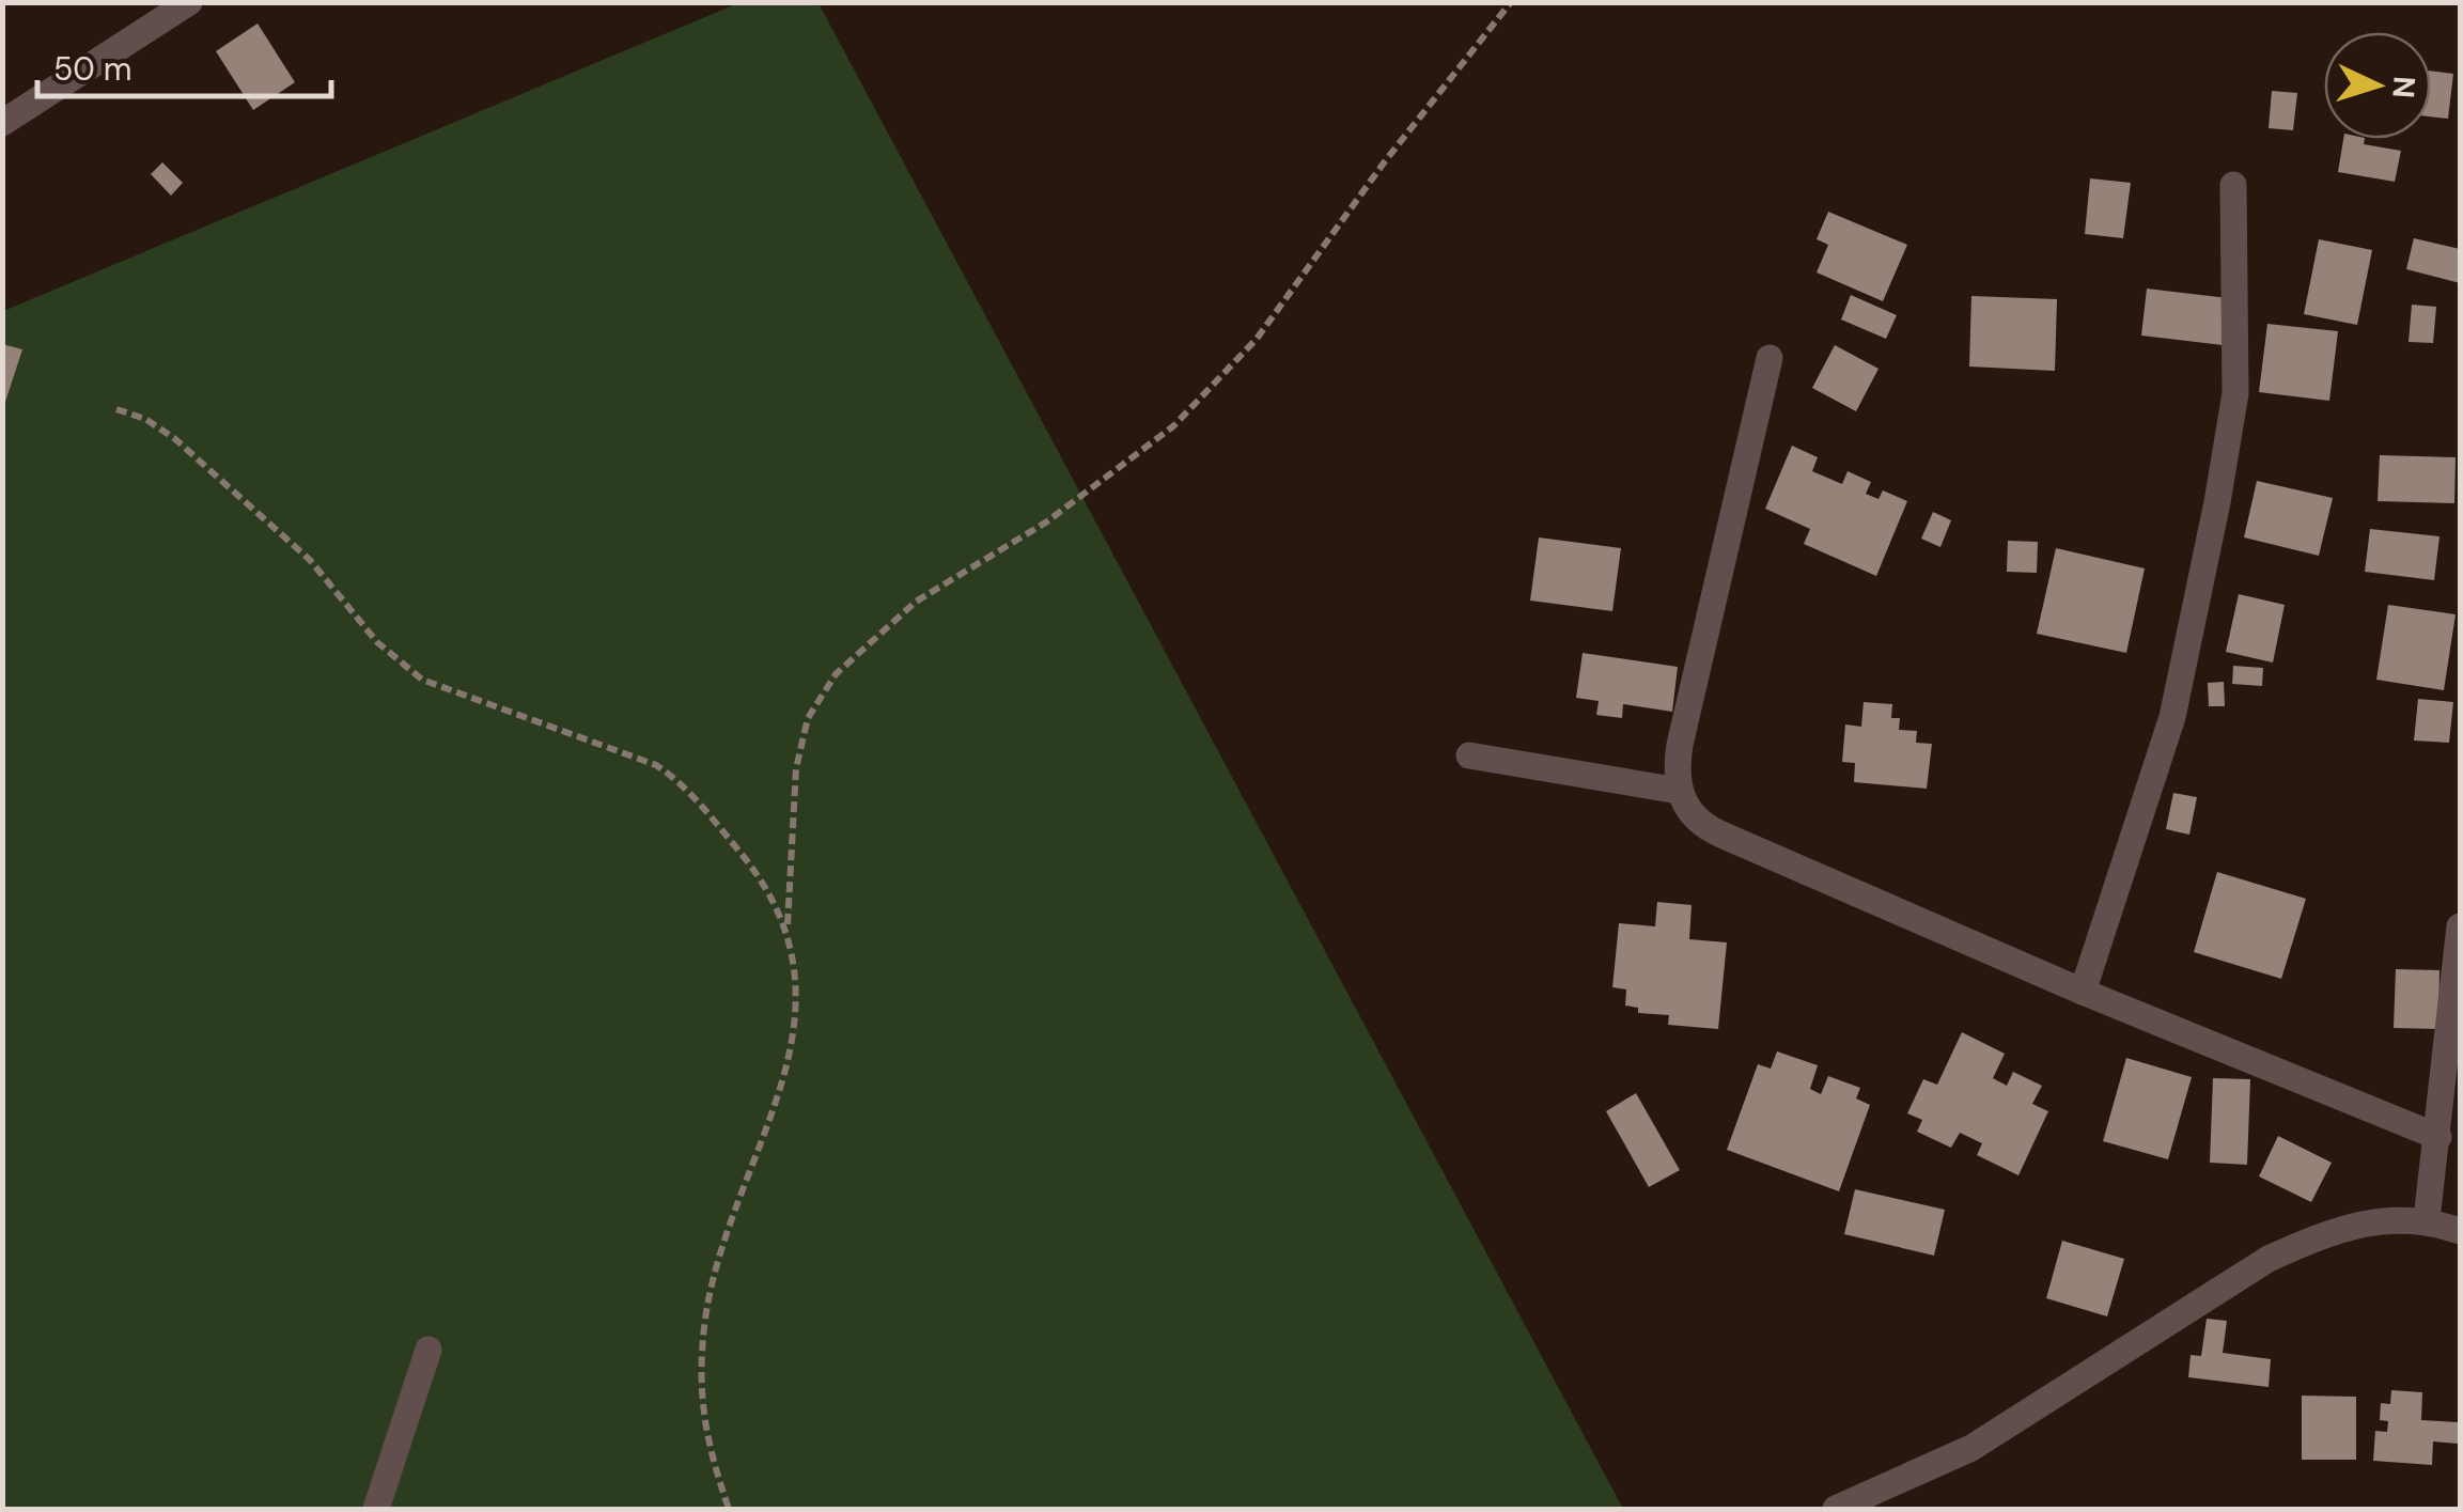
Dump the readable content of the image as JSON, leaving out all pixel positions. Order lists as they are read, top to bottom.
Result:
{
  "scale_bar": "50 m",
  "north": "right"
}
